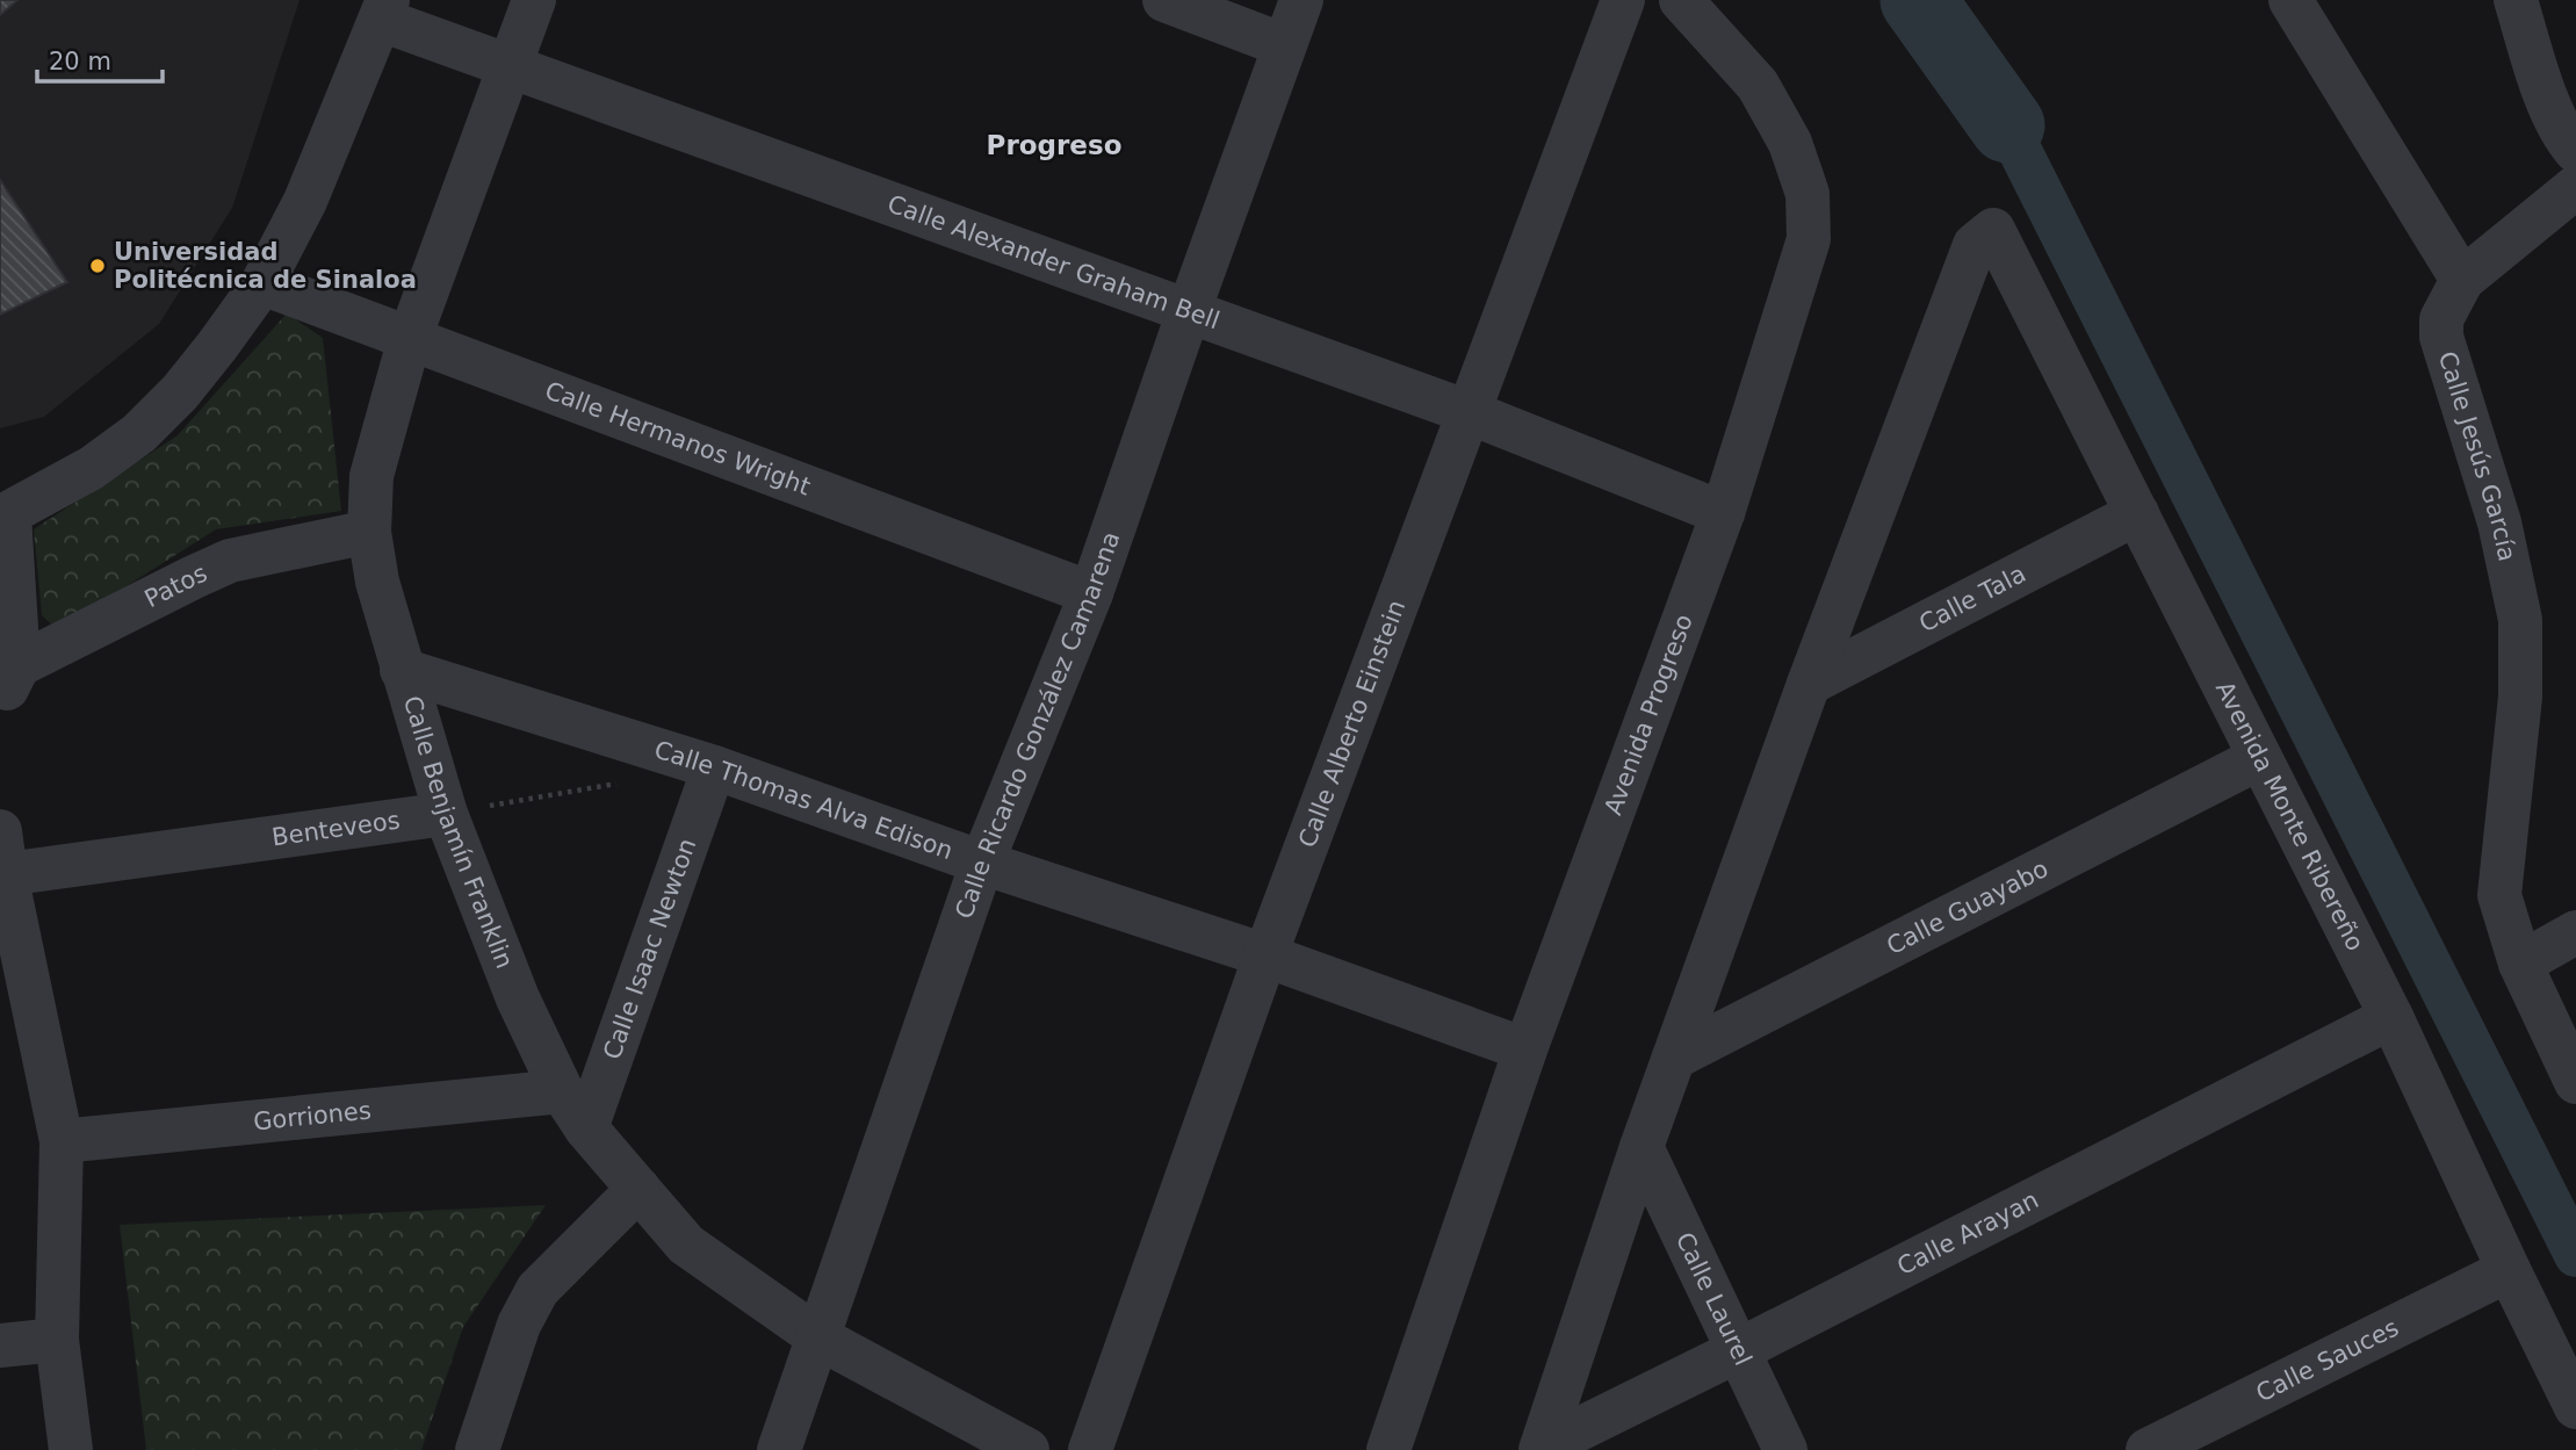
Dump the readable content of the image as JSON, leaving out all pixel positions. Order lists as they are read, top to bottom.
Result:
{
  "streets": {
    "street": [
      "Calle Alexander Graham Bell",
      "Calle Hermanos Wright",
      "Calle Jesús García",
      "Patos",
      "Calle Tala",
      "Avenida Progreso",
      "Calle Alberto Einstein",
      "Calle Ricardo González Camarena",
      "Calle Thomas Alva Edison",
      "Avenida Monte Ribereño",
      "Benteveos",
      "Calle Benjamín Franklin",
      "Calle Guayabo",
      "Calle Isaac Newton",
      "Gorriones",
      "Calle Arayan",
      "Calle Laurel",
      "Calle Sauces"
    ]
  },
  "crossings": [
    ["Calle Alexander Graham Bell", "Avenida Progreso"],
    ["Calle Alexander Graham Bell", "Calle Alberto Einstein"],
    ["Calle Alexander Graham Bell", "Calle Ricardo González Camarena"],
    ["Calle Alexander Graham Bell", "Calle Benjamín Franklin"],
    ["Calle Hermanos Wright", "Calle Ricardo González Camarena"],
    ["Calle Hermanos Wright", "Calle Benjamín Franklin"],
    ["Patos", "Calle Benjamín Franklin"],
    ["Calle Tala", "Avenida Monte Ribereño"],
    ["Avenida Progreso", "Calle Thomas Alva Edison"],
    ["Calle Alberto Einstein", "Calle Thomas Alva Edison"],
    ["Calle Ricardo González Camarena", "Calle Thomas Alva Edison"],
    ["Calle Ricardo González Camarena", "Calle Benjamín Franklin"],
    ["Calle Thomas Alva Edison", "Calle Benjamín Franklin"],
    ["Calle Thomas Alva Edison", "Calle Isaac Newton"],
    ["Avenida Monte Ribereño", "Calle Guayabo"],
    ["Avenida Monte Ribereño", "Calle Arayan"],
    ["Avenida Monte Ribereño", "Calle Sauces"],
    ["Benteveos", "Calle Benjamín Franklin"],
    ["Calle Benjamín Franklin", "Calle Isaac Newton"],
    ["Calle Benjamín Franklin", "Gorriones"],
    ["Calle Arayan", "Calle Laurel"]
  ],
  "districts": ["Progreso"],
  "places": ["Universidad Politécnica de Sinaloa"],
  "scale_bar": "20 m"
}
